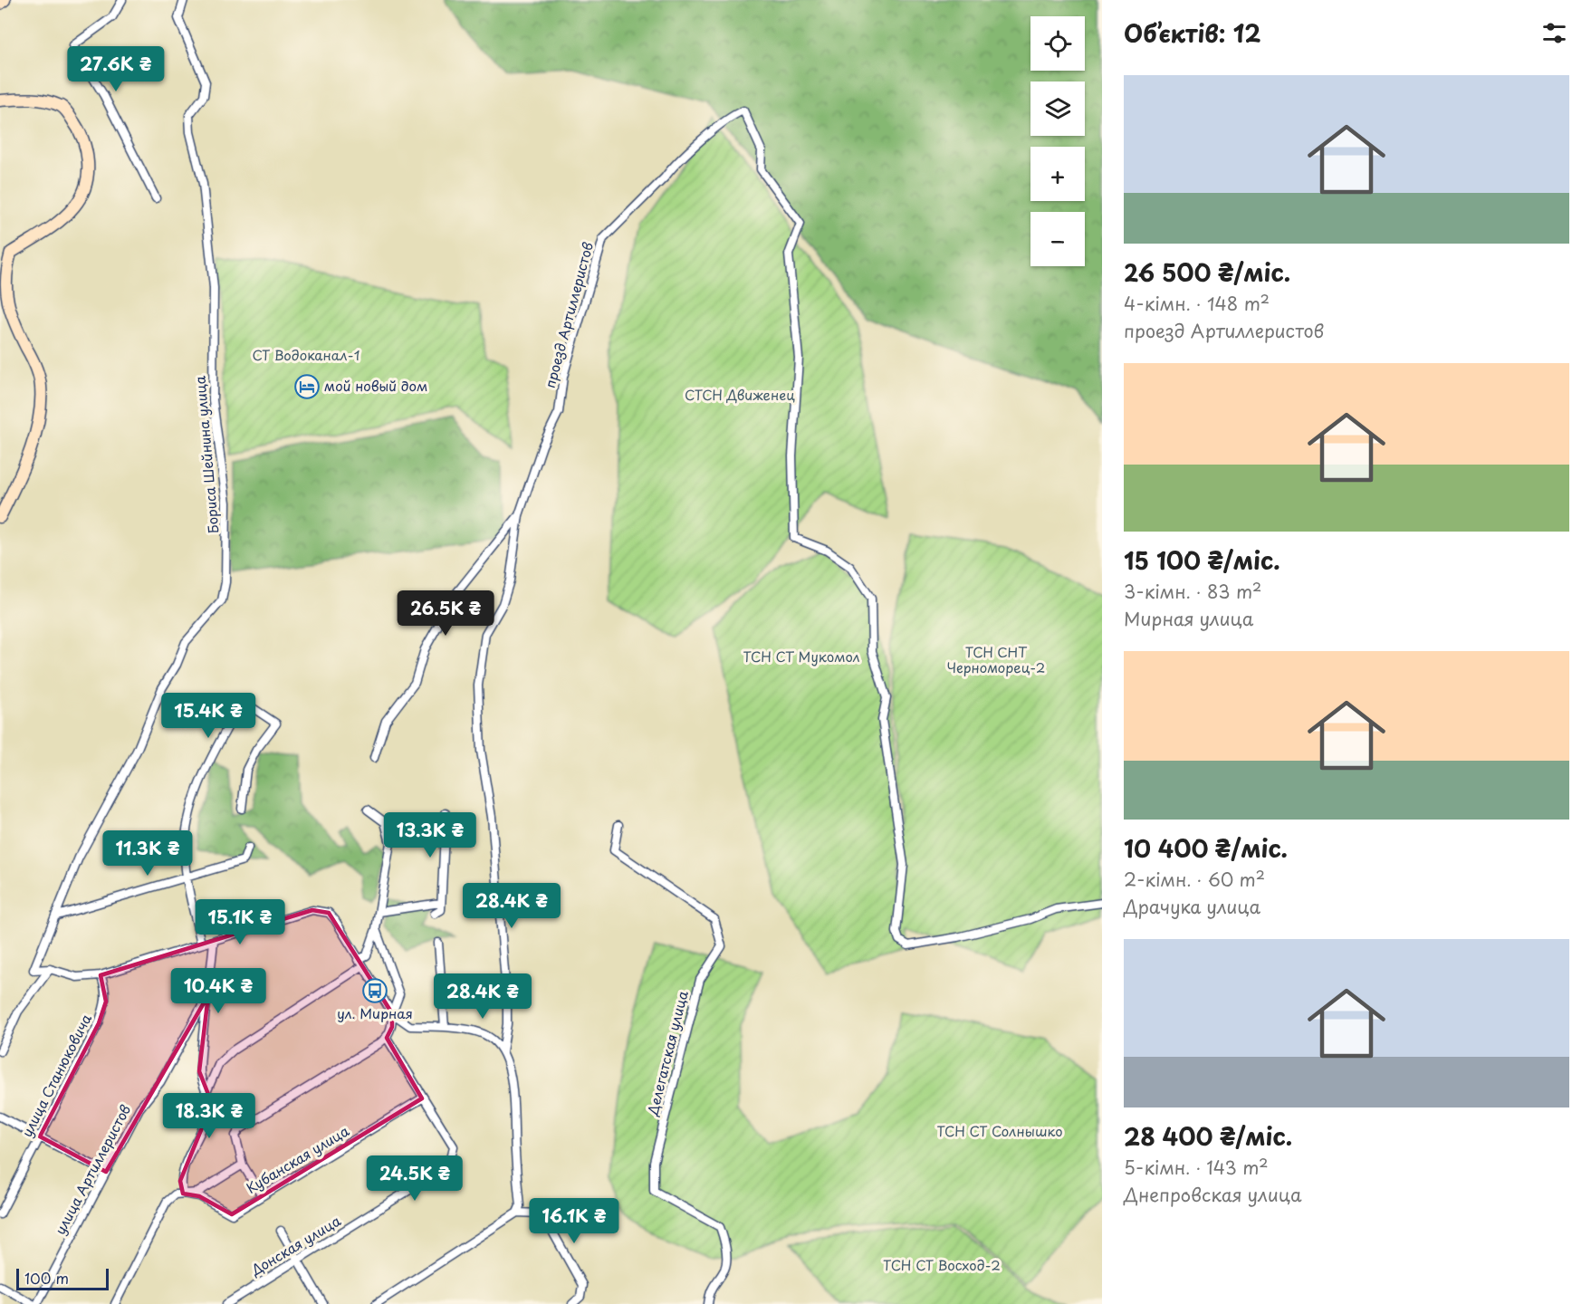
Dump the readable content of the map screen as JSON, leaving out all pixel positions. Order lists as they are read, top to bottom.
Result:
{
  "streets": {
    "street": [
      "проезд Артиллеристов",
      "Бориса Шейнина улица",
      "Делегатская улица",
      "улица Станюковича",
      "Кубанская улица",
      "улица Артиллеристов",
      "Донская улица"
    ]
  },
  "crossings": [
    ["Кубанская улица", "Донская улица"]
  ],
  "parks": [
    "СТ Водоканал-1",
    "СТСН Движенец",
    "ТСН СНТ Черноморец-2",
    "ТСН СТ Мукомол",
    "ТСН СТ Солнышко",
    "ТСН СТ Восход-2"
  ],
  "places": {
    "hotel": ["мой новый дом"],
    "bus stop": ["ул. Мирная"]
  },
  "scale_bar": "100 m",
  "page": {
    "heading": "Об’єктів: 12",
    "map_buttons": ["+", "−"],
    "price": [
      "27.6K ₴",
      "26.5K ₴",
      "15.4K ₴",
      "13.3K ₴",
      "11.3K ₴",
      "28.4K ₴",
      "15.1K ₴",
      "10.4K ₴",
      "28.4K ₴",
      "18.3K ₴",
      "24.5K ₴",
      "16.1K ₴"
    ],
    "list": [
      {
        "name": "26 500 ₴/міс.",
        "note": "4-кімн. · 148 m² · проезд Артиллеристов"
      },
      {
        "name": "15 100 ₴/міс.",
        "note": "3-кімн. · 83 m² · Мирная улица"
      },
      {
        "name": "10 400 ₴/міс.",
        "note": "2-кімн. · 60 m² · Драчука улица"
      },
      {
        "name": "28 400 ₴/міс.",
        "note": "5-кімн. · 143 m² · Днепровская улица"
      }
    ],
    "scale": "100 m"
  }
}
